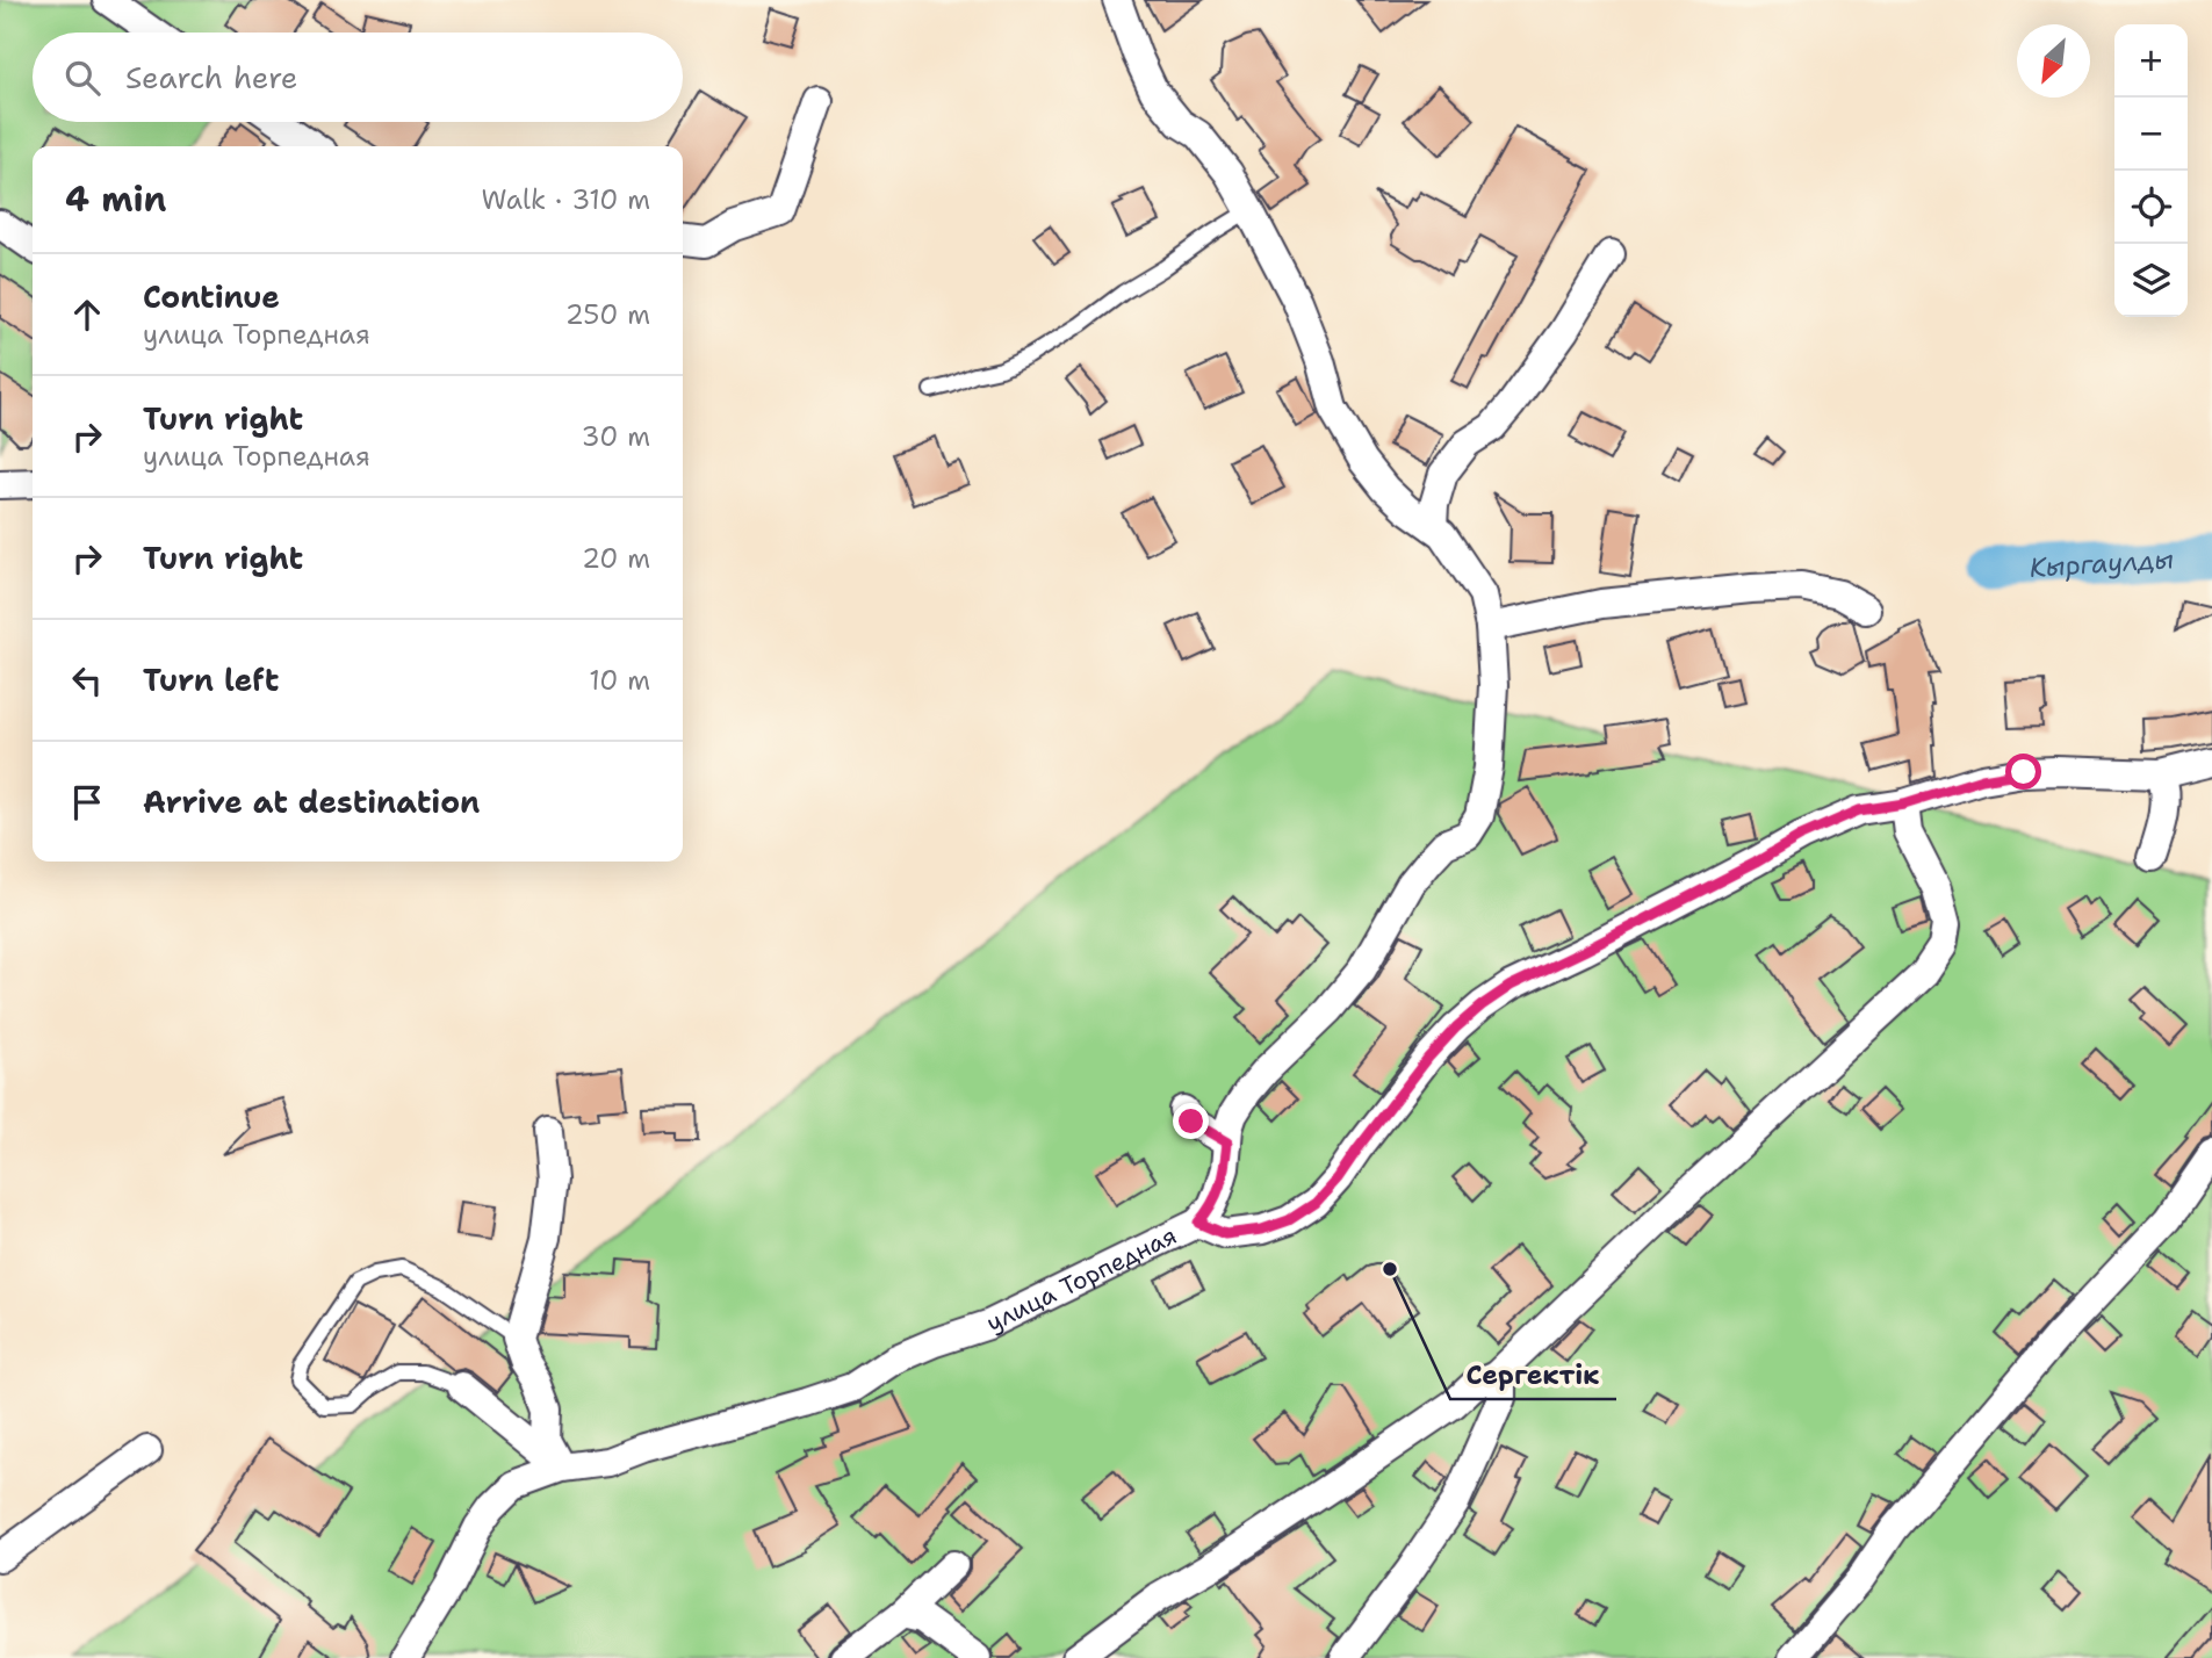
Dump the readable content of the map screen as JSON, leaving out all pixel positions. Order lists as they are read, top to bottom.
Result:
{
  "streets": {
    "street": ["улица Торпедная"]
  },
  "water": ["Кыргаулды"],
  "places": ["Сергектік"],
  "north": "bottom left",
  "page": {
    "map_buttons": ["+", "−"],
    "search": "Search here",
    "heading": ["4 min", "Walk · 310 m"],
    "list": [
      ["Continue", "улица Торпедная", "250 m"],
      ["Turn right", "улица Торпедная", "30 m"],
      ["Turn right", "20 m"],
      ["Turn left", "10 m"],
      "Arrive at destination"
    ]
  }
}
